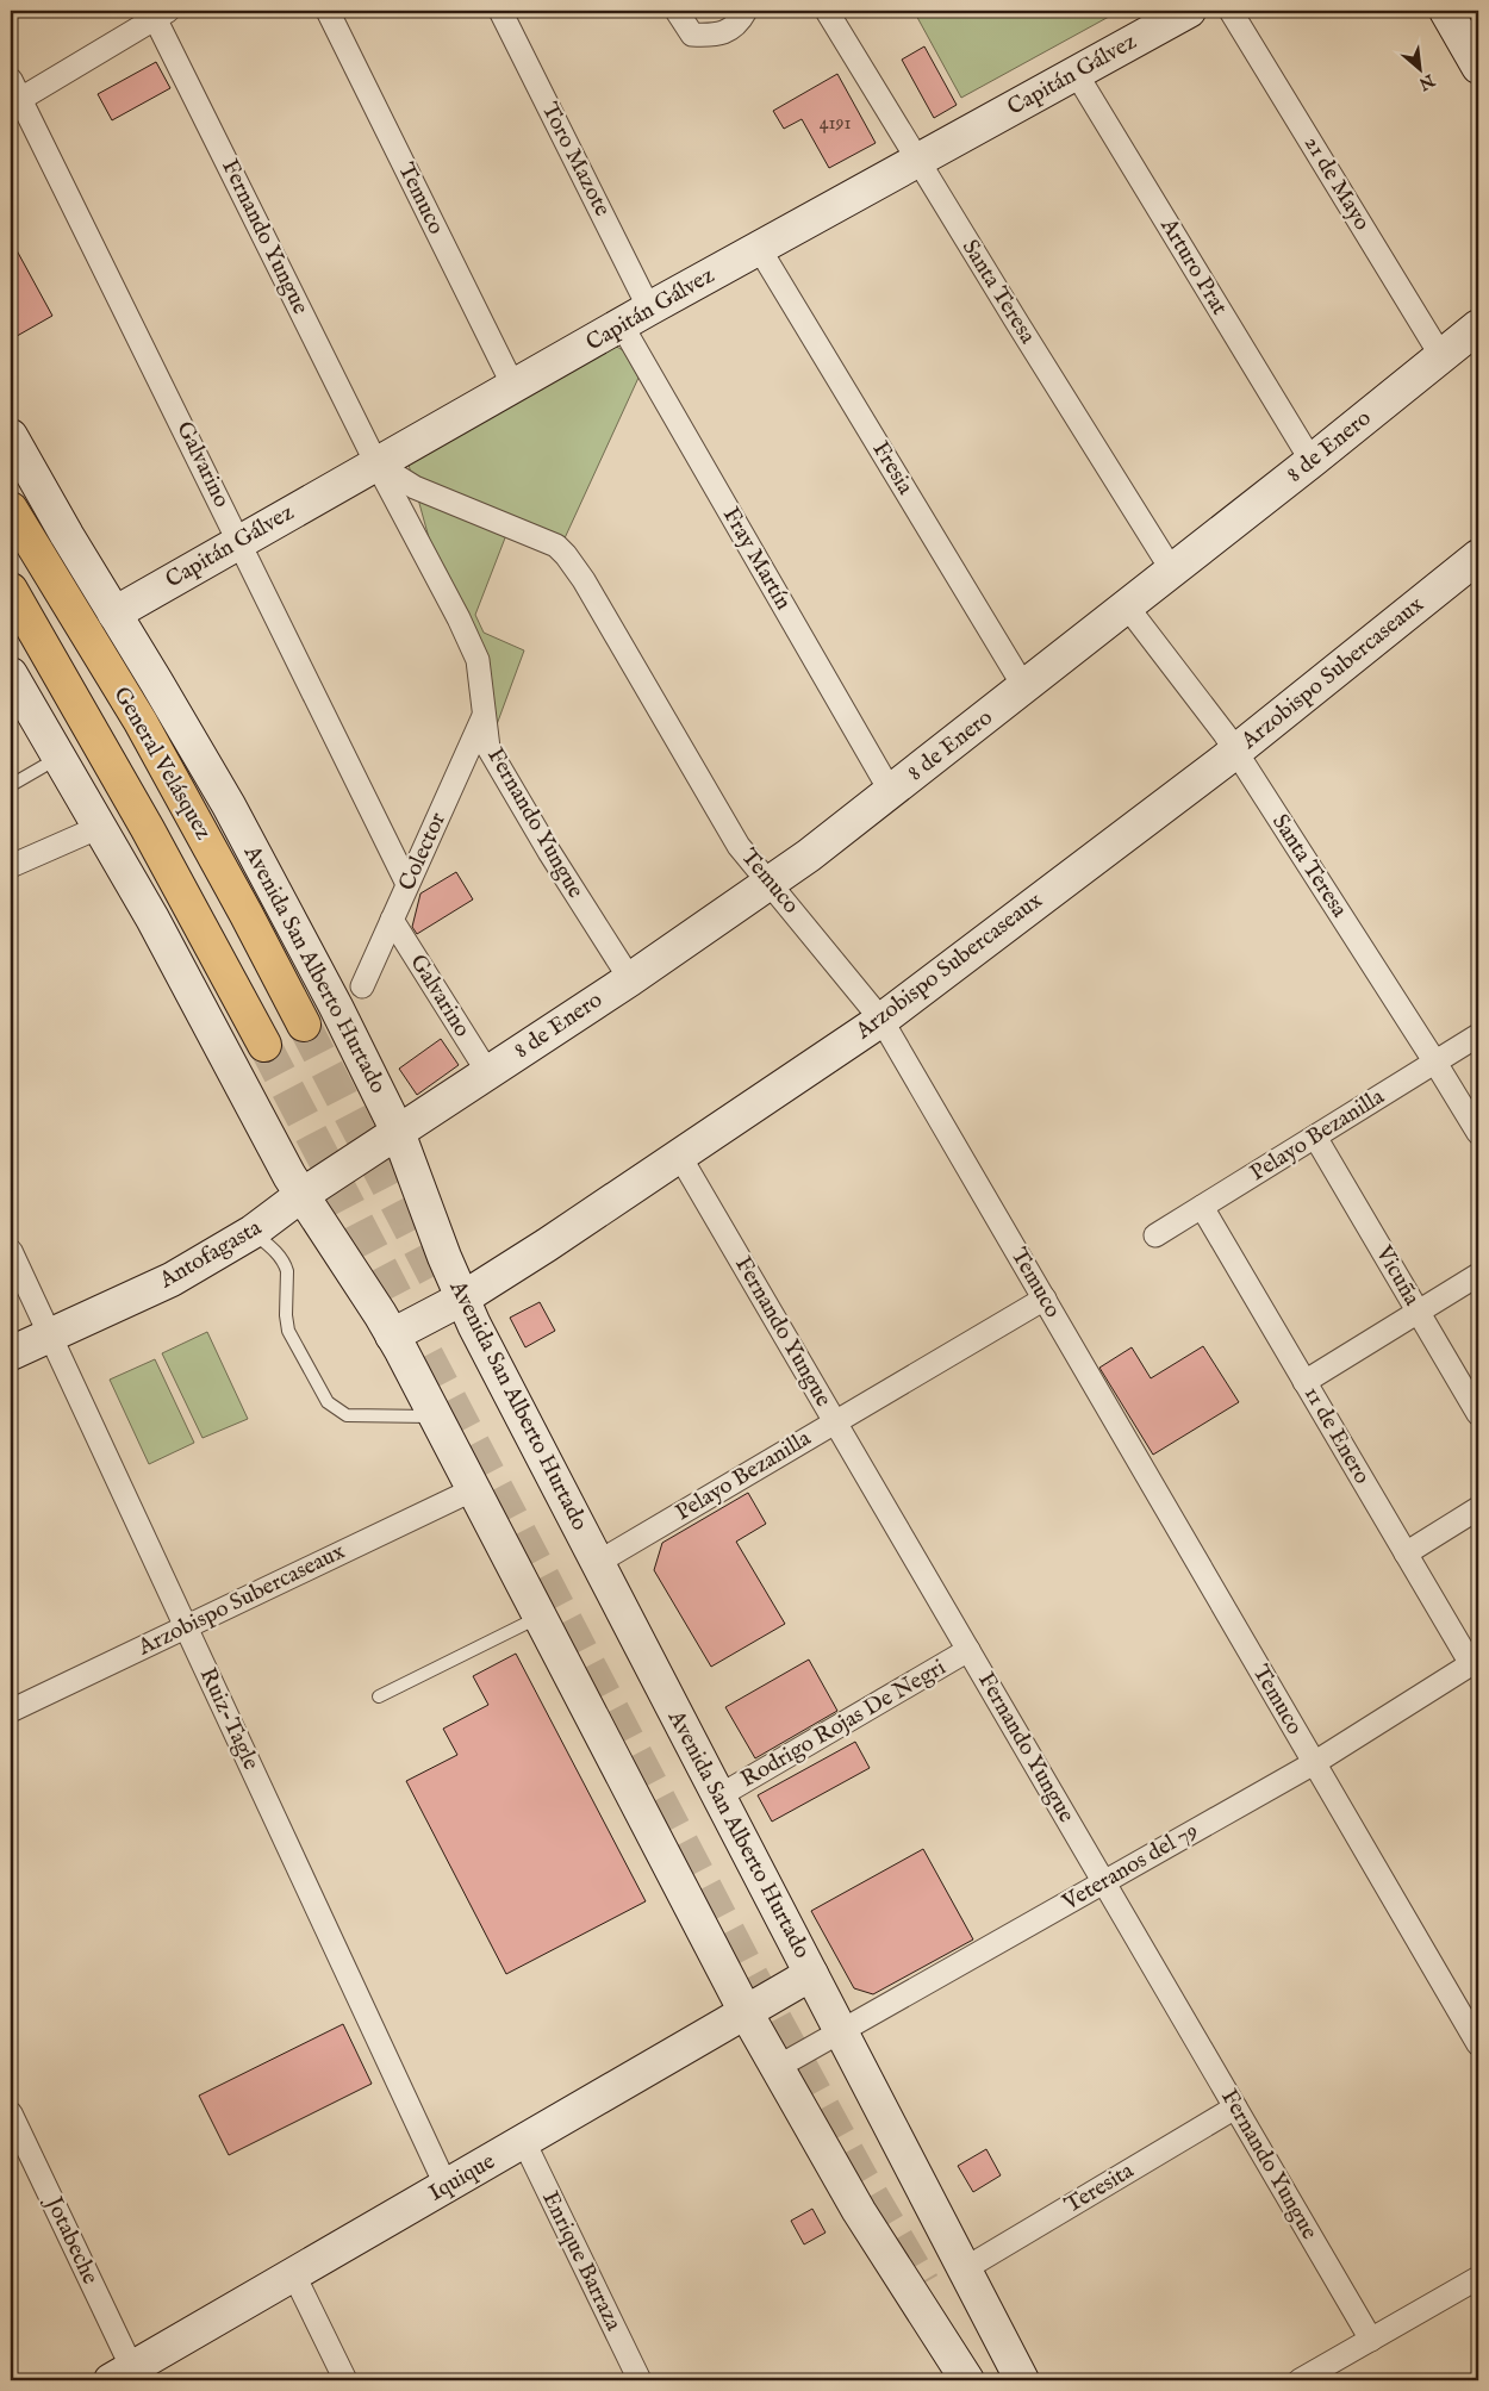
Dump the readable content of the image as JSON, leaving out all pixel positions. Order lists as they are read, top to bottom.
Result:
{
  "streets": {
    "highway": ["General Velásquez"],
    "street": [
      "Capitán Gálvez",
      "Toro Mazote",
      "21 de Mayo",
      "Temuco",
      "Fernando Yungue",
      "Arturo Prat",
      "Santa Teresa",
      "8 de Enero",
      "Galvarino",
      "Fresia",
      "Fray Martín",
      "Arzobispo Subercaseaux",
      "Colector",
      "Avenida San Alberto Hurtado",
      "Pelayo Bezanilla",
      "Antofagasta",
      "Vicuña",
      "11 de Enero",
      "Ruiz-Tagle",
      "Rodrigo Rojas De Negri",
      "Veteranos del 79",
      "Iquique",
      "Teresita",
      "Jotabeche",
      "Enrique Barraza"
    ]
  },
  "crossings": [
    ["Capitán Gálvez", "Toro Mazote"],
    ["Capitán Gálvez", "Temuco"],
    ["Capitán Gálvez", "Fernando Yungue"],
    ["Capitán Gálvez", "Arturo Prat"],
    ["Capitán Gálvez", "Santa Teresa"],
    ["Capitán Gálvez", "Galvarino"],
    ["Capitán Gálvez", "Fresia"],
    ["Capitán Gálvez", "Fray Martín"],
    ["Capitán Gálvez", "Avenida San Alberto Hurtado"],
    ["21 de Mayo", "8 de Enero"],
    ["Temuco", "Fernando Yungue"],
    ["Temuco", "8 de Enero"],
    ["Temuco", "Arzobispo Subercaseaux"],
    ["Temuco", "Pelayo Bezanilla"],
    ["Temuco", "Veteranos del 79"],
    ["Fernando Yungue", "8 de Enero"],
    ["Fernando Yungue", "Arzobispo Subercaseaux"],
    ["Fernando Yungue", "Colector"],
    ["Fernando Yungue", "Pelayo Bezanilla"],
    ["Fernando Yungue", "Rodrigo Rojas De Negri"],
    ["Fernando Yungue", "Veteranos del 79"],
    ["Fernando Yungue", "Teresita"],
    ["Arturo Prat", "8 de Enero"],
    ["Santa Teresa", "8 de Enero"],
    ["Santa Teresa", "Arzobispo Subercaseaux"],
    ["Santa Teresa", "Pelayo Bezanilla"],
    ["8 de Enero", "Galvarino"],
    ["8 de Enero", "Fresia"],
    ["8 de Enero", "Fray Martín"],
    ["8 de Enero", "Avenida San Alberto Hurtado"],
    ["8 de Enero", "Antofagasta"],
    ["Galvarino", "Colector"],
    ["Arzobispo Subercaseaux", "Avenida San Alberto Hurtado"],
    ["Arzobispo Subercaseaux", "Ruiz-Tagle"],
    ["Avenida San Alberto Hurtado", "Pelayo Bezanilla"],
    ["Avenida San Alberto Hurtado", "Antofagasta"],
    ["Avenida San Alberto Hurtado", "Rodrigo Rojas De Negri"],
    ["Avenida San Alberto Hurtado", "Veteranos del 79"],
    ["Avenida San Alberto Hurtado", "Iquique"],
    ["Avenida San Alberto Hurtado", "Teresita"],
    ["Pelayo Bezanilla", "Vicuña"],
    ["Pelayo Bezanilla", "11 de Enero"],
    ["Antofagasta", "Ruiz-Tagle"],
    ["11 de Enero", "Veteranos del 79"],
    ["Ruiz-Tagle", "Iquique"],
    ["Iquique", "Jotabeche"],
    ["Iquique", "Enrique Barraza"]
  ],
  "house_numbers": ["4191"],
  "north": "bottom right"
}
